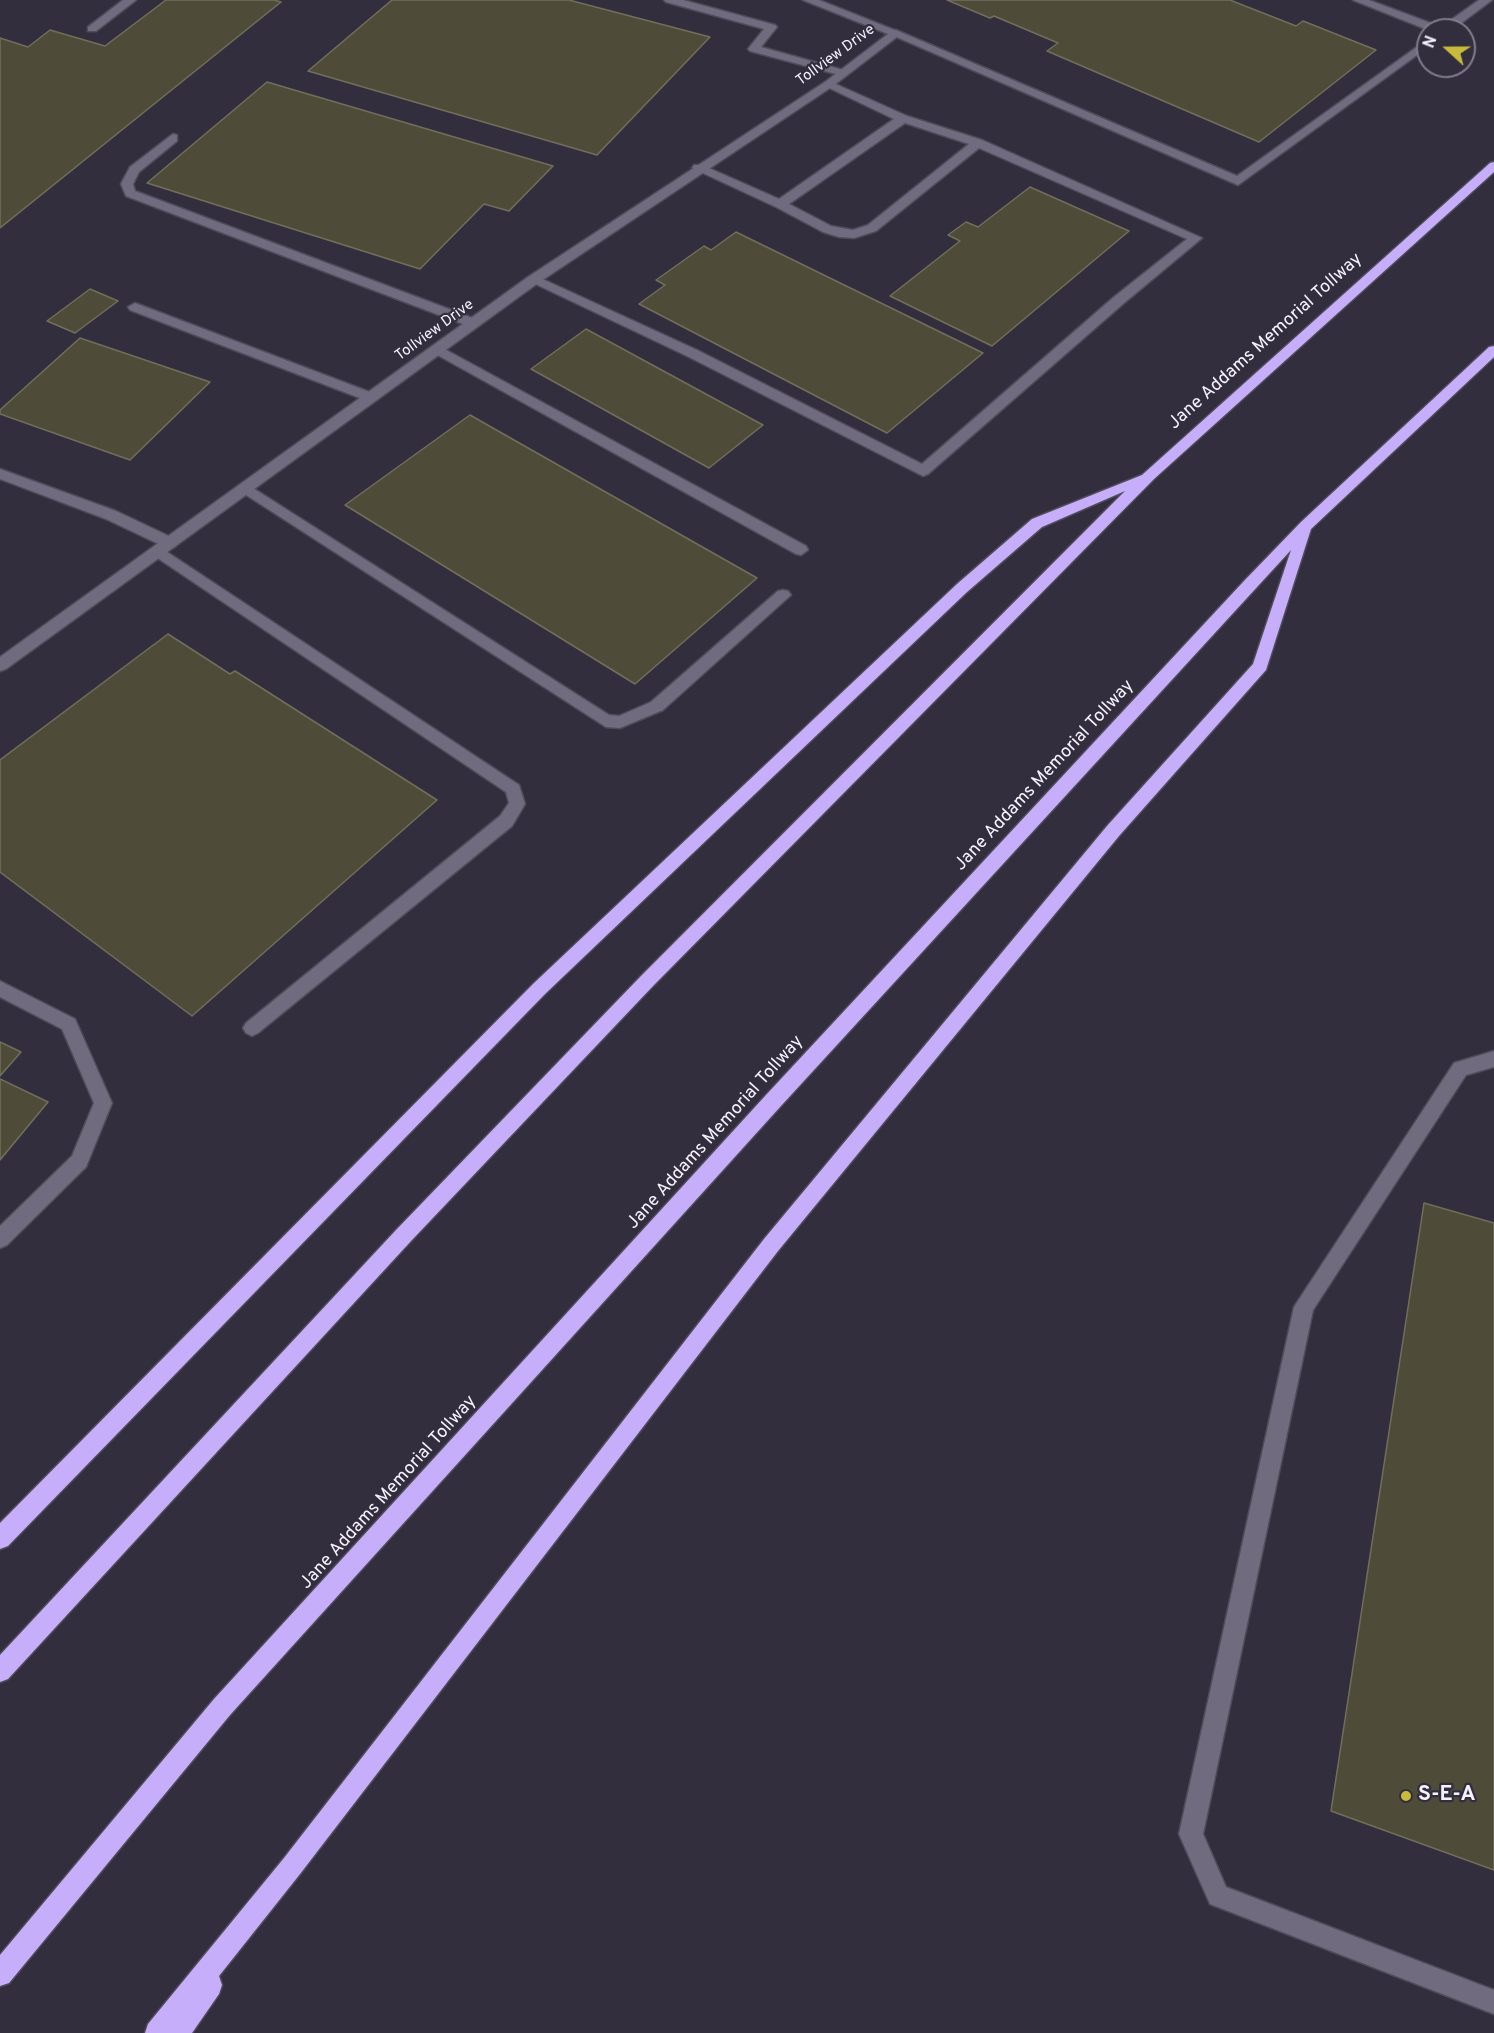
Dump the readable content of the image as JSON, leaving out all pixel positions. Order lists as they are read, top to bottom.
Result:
{
  "streets": {
    "highway": ["Jane Addams Memorial Tollway"],
    "street": ["Tollview Drive"]
  },
  "places": ["S-E-A"],
  "north": "left"
}
